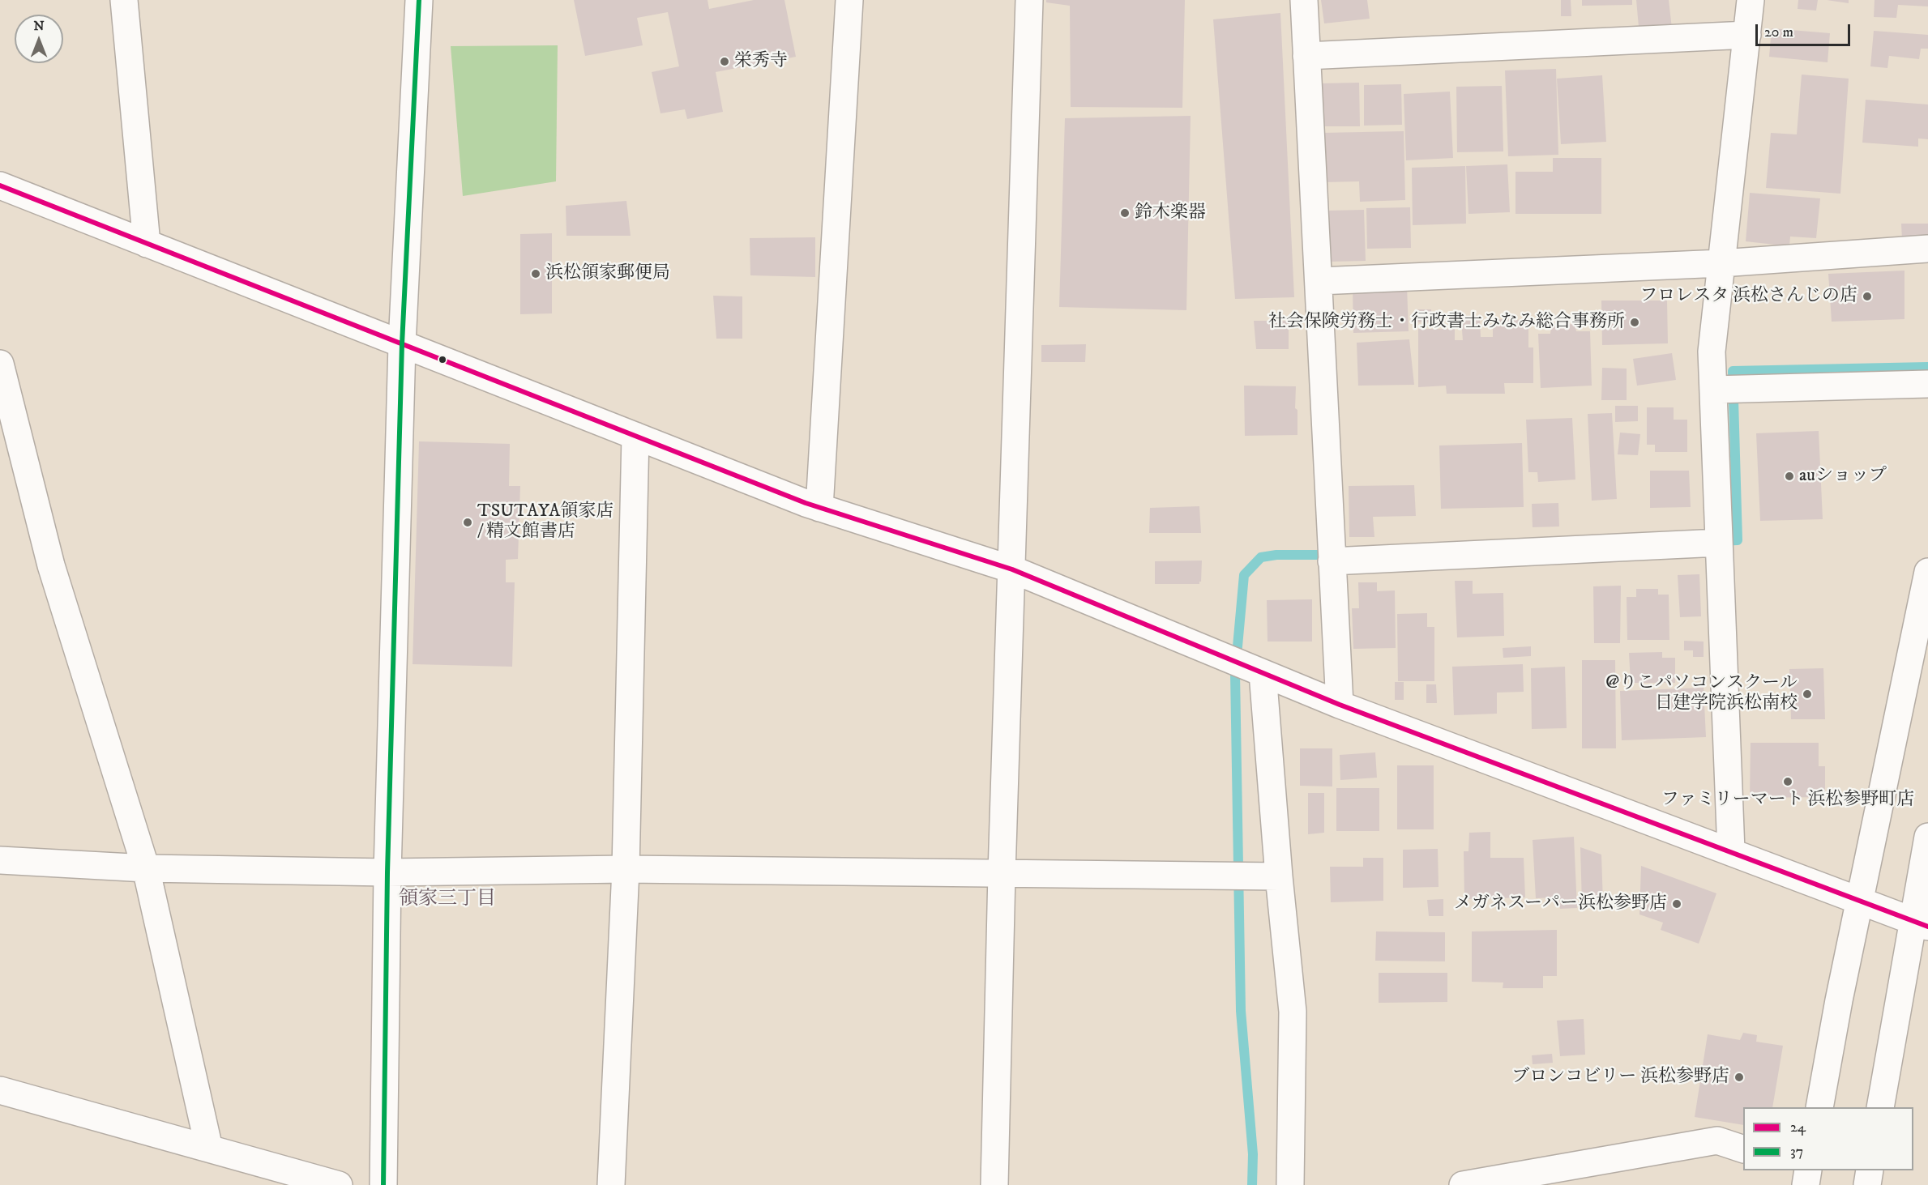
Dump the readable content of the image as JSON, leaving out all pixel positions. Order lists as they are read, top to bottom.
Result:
{
  "districts": ["領家三丁目"],
  "places": [
    "栄秀寺",
    "鈴木楽器",
    "浜松領家郵便局",
    "フロレスタ 浜松さんじの店",
    "社会保険労務士・行政書士みなみ総合事務所",
    "auショップ",
    "TSUTAYA領家店 / 精文館書店",
    "@りこパソコンスクール 日建学院浜松南校",
    "ファミリーマート 浜松参野町店",
    "メガネスーパー浜松参野店",
    "ブロンコビリー 浜松参野店"
  ],
  "lines": ["transit line 37", "transit line 24"],
  "legend": ["24", "37"],
  "scale_bar": "20 m",
  "north": "top"
}
